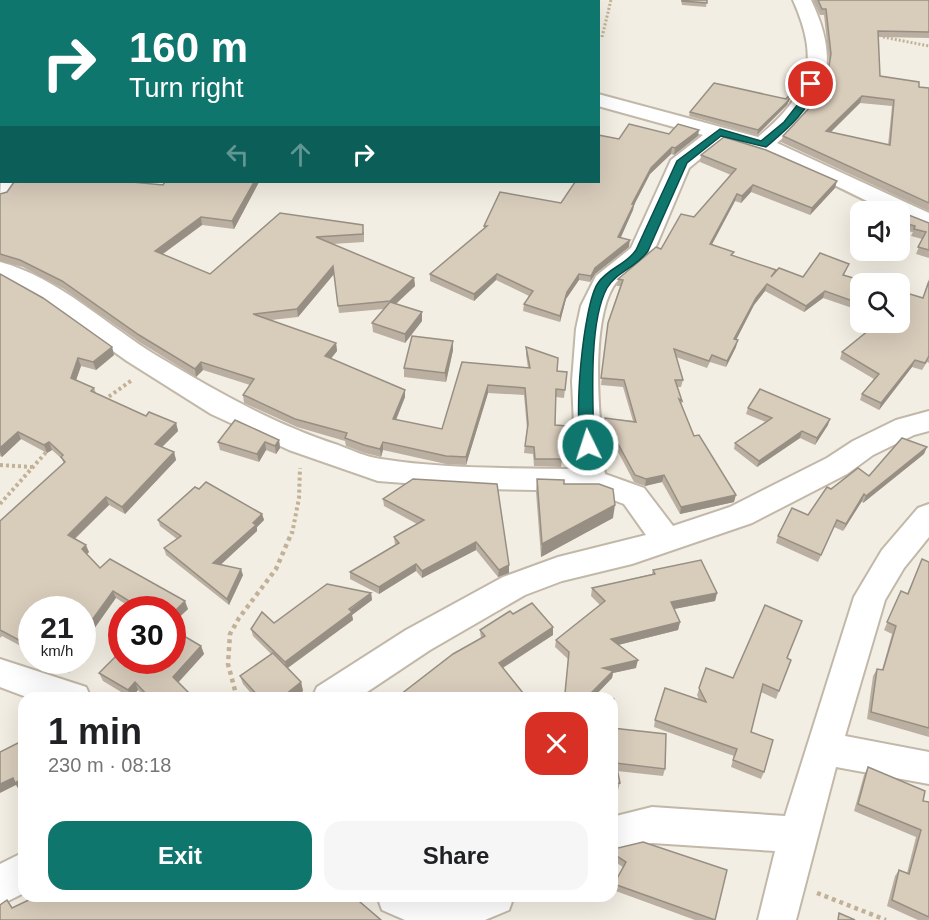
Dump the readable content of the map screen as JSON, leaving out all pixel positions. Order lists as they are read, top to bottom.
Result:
{
  "page": {
    "turn": ["160 m", "Turn right"],
    "speed": "21 km/h",
    "limit": "30",
    "heading": ["1 min", "230 m · 08:18"],
    "buttons": ["Exit", "Share"]
  }
}
